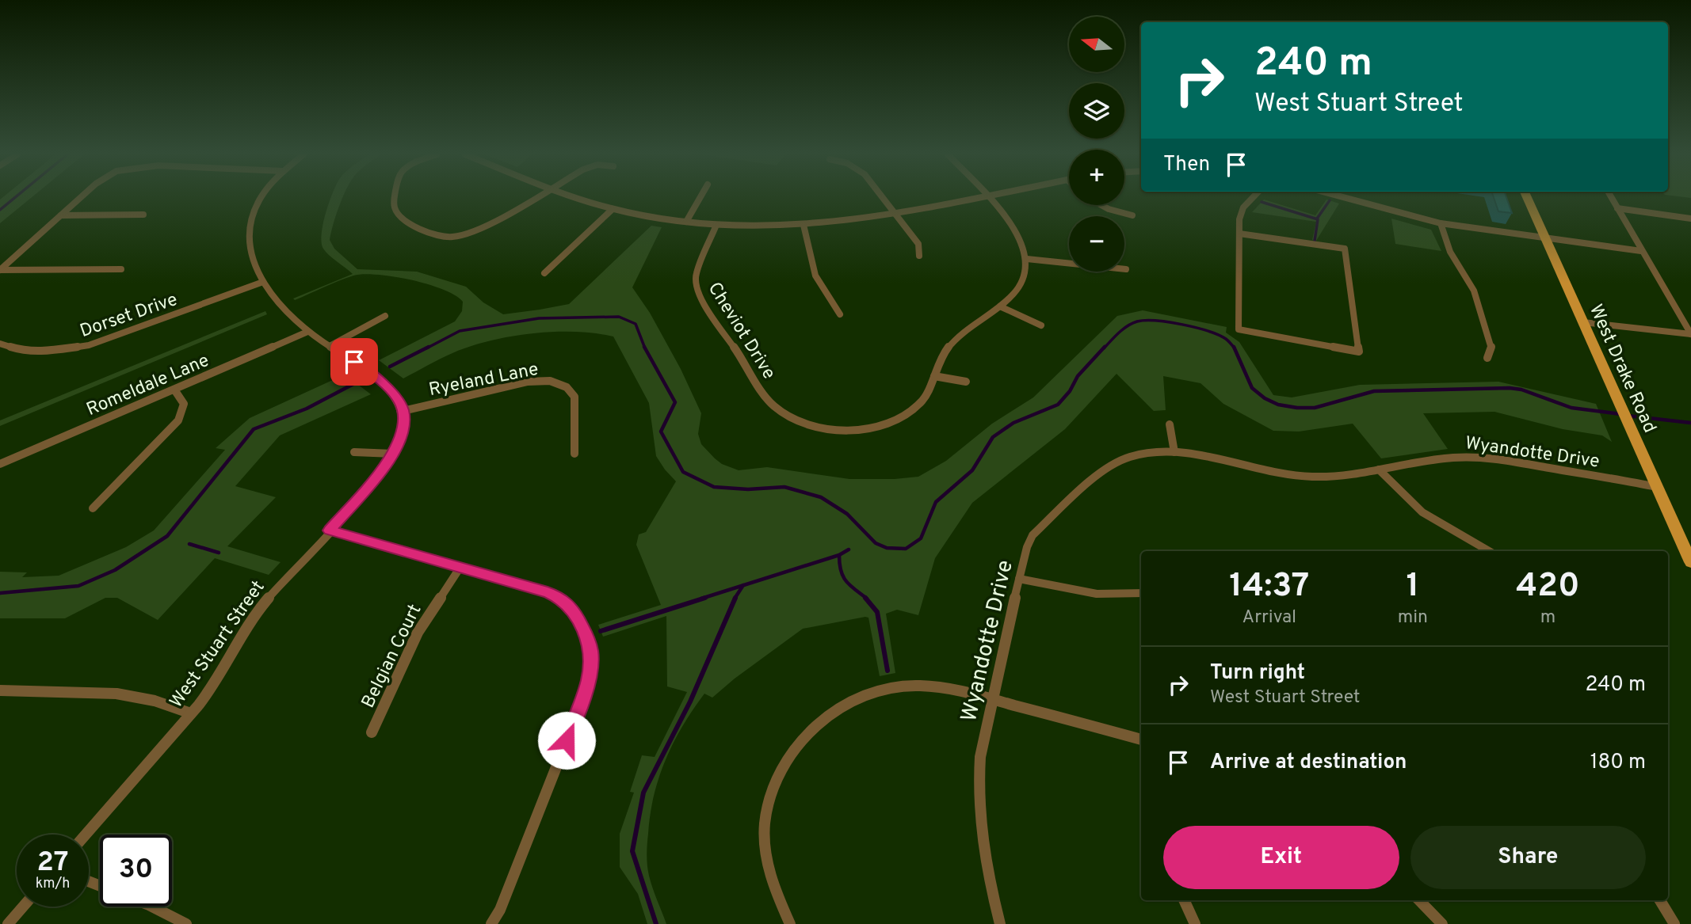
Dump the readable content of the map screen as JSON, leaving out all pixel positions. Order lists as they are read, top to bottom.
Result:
{
  "streets": {
    "main road": ["West Drake Road"],
    "street": [
      "Dorset Drive",
      "Cheviot Drive",
      "Ryeland Lane",
      "Romeldale Lane",
      "Wyandotte Drive",
      "West Stuart Street",
      "Belgian Court"
    ]
  },
  "crossings": [
    ["West Drake Road", "Wyandotte Drive"],
    ["Ryeland Lane", "West Stuart Street"]
  ],
  "north": "left",
  "page": {
    "map_buttons": ["+", "−"],
    "turn": ["240 m", "West Stuart Street"],
    "then": "Then",
    "eta": [
      "14:37",
      "Arrival",
      "1",
      "min",
      "420",
      "m"
    ],
    "list": [
      {
        "name": "Turn right",
        "note": "West Stuart Street",
        "value": "240 m"
      },
      {
        "name": "Arrive at destination",
        "value": "180 m"
      }
    ],
    "buttons": ["Exit", "Share"],
    "speed": "27 km/h",
    "limit": "30"
  }
}
